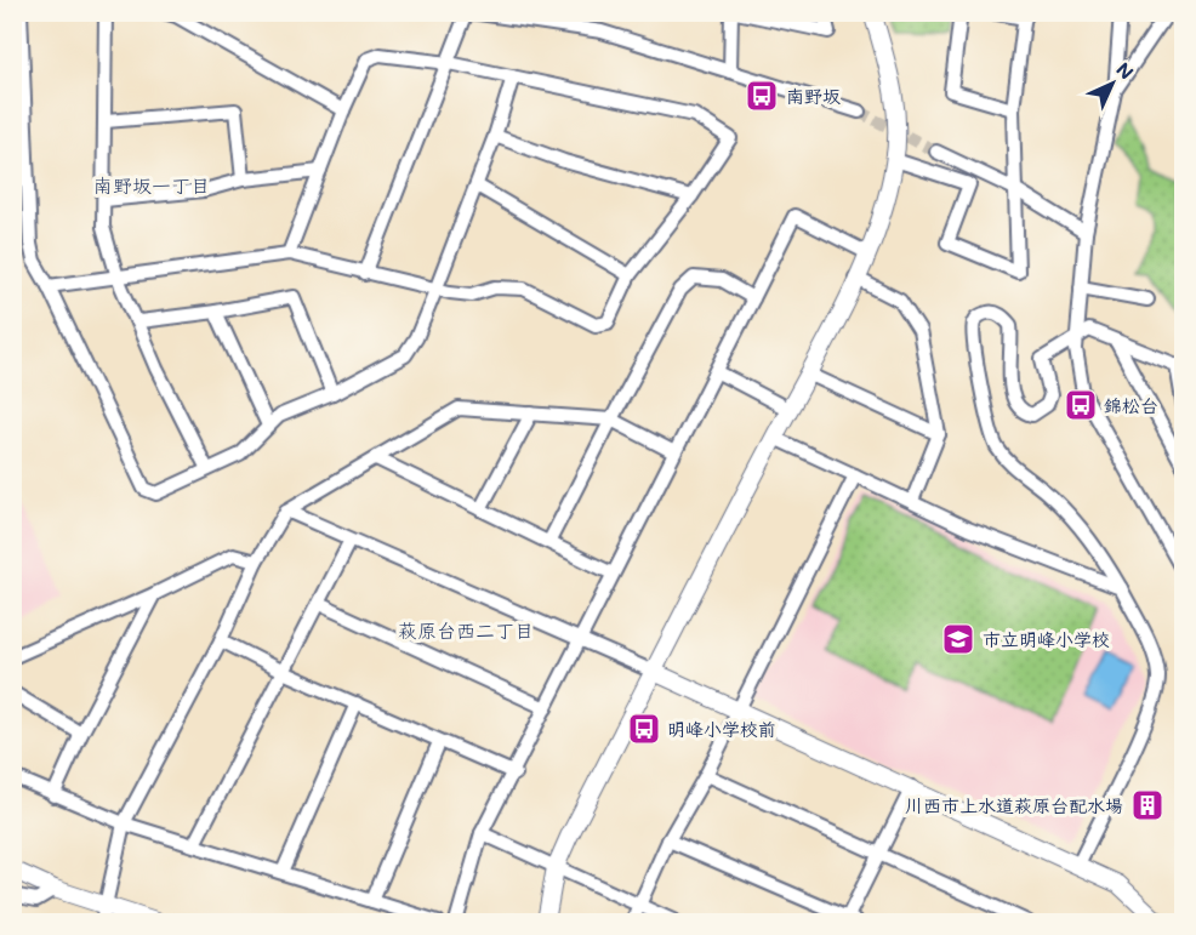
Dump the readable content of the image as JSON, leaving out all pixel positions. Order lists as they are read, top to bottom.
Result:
{
  "districts": ["南野坂一丁目", "萩原台西二丁目"],
  "places": {
    "bus stop": ["南野坂", "錦松台", "明峰小学校前"],
    "school or university": ["市立明峰小学校"],
    "building": ["川西市上水道萩原台配水場"]
  },
  "north": "top right"
}
